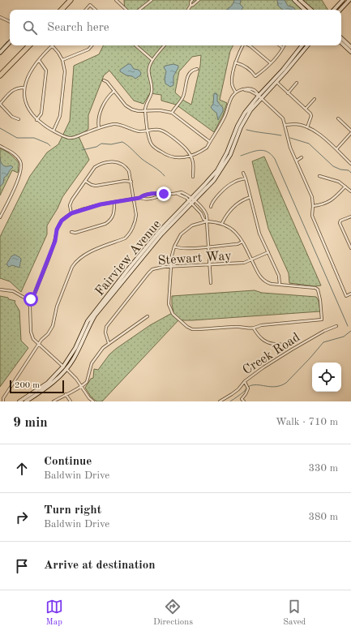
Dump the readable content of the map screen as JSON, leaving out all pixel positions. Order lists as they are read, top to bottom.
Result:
{
  "streets": {
    "street": ["Fairview Avenue", "Stewart Way", "Creek Road"]
  },
  "scale_bar": "200 m",
  "page": {
    "search": "Search here",
    "scale": "200 m",
    "heading": ["9 min", "Walk · 710 m"],
    "list": [
      ["Continue", "Baldwin Drive", "330 m"],
      ["Turn right", "Baldwin Drive", "380 m"],
      "Arrive at destination"
    ],
    "nav": ["Map", "Directions", "Saved"]
  }
}
